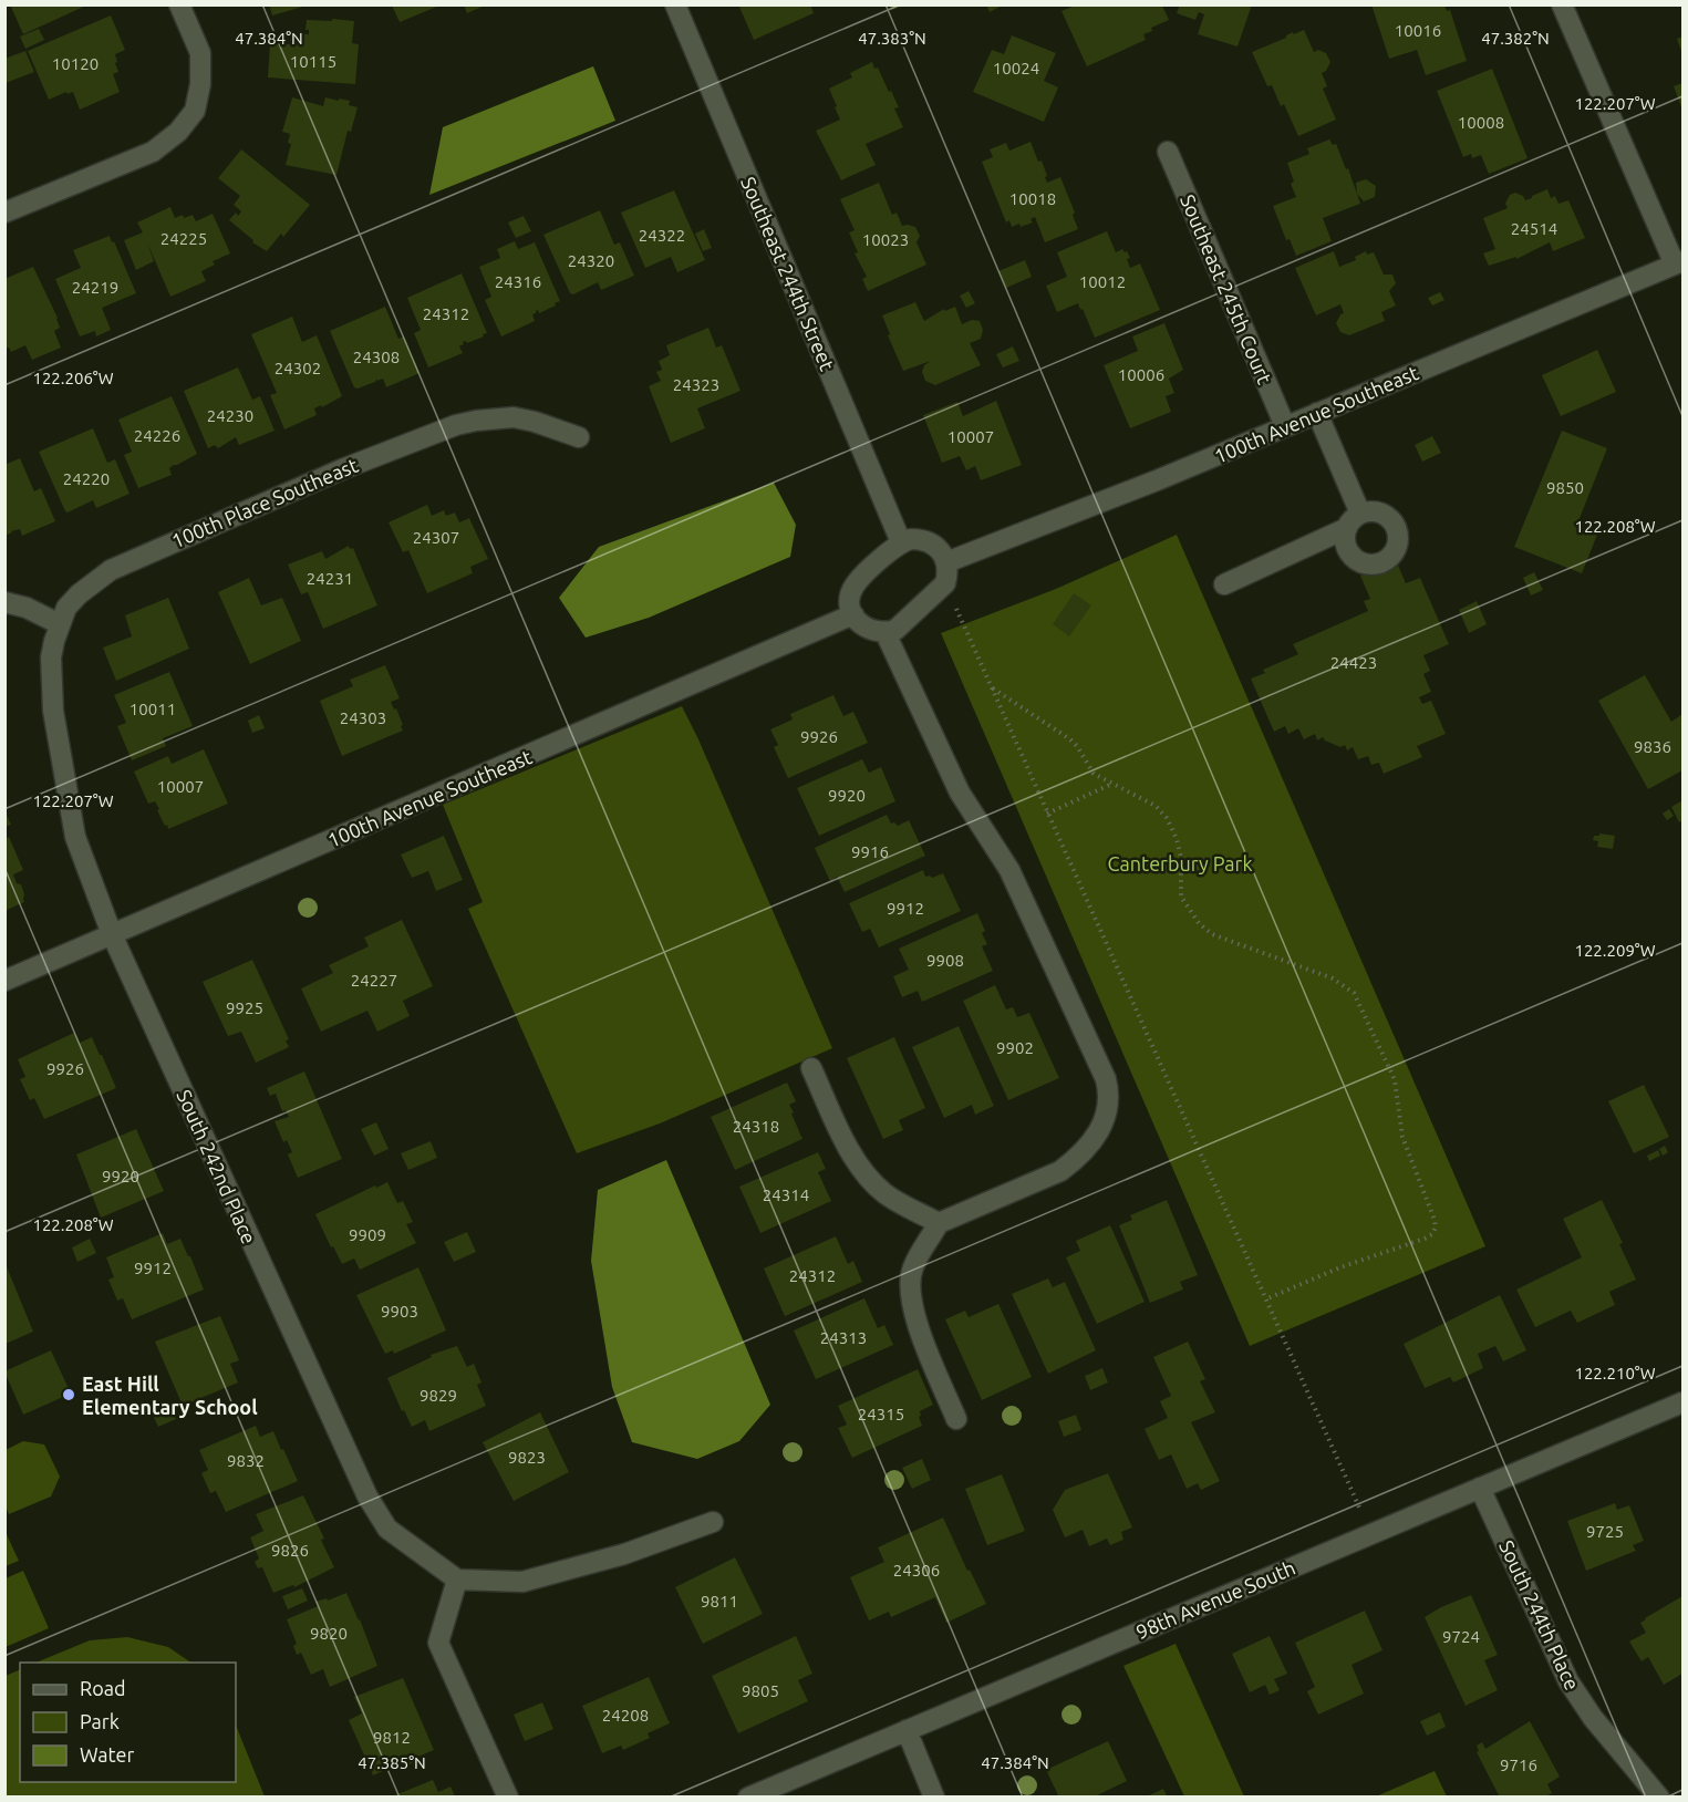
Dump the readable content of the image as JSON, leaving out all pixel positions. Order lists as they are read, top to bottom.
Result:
{
  "streets": {
    "street": [
      "Southeast 244th Street",
      "Southeast 245th Court",
      "100th Avenue Southeast",
      "100th Place Southeast",
      "South 242nd Place",
      "98th Avenue South",
      "South 244th Place"
    ]
  },
  "crossings": [
    ["Southeast 244th Street", "100th Avenue Southeast"],
    ["Southeast 245th Court", "100th Avenue Southeast"],
    ["100th Avenue Southeast", "South 242nd Place"],
    ["100th Place Southeast", "South 242nd Place"],
    ["98th Avenue South", "South 244th Place"]
  ],
  "parks": ["Canterbury Park"],
  "places": ["East Hill Elementary School"],
  "house_numbers": [
    "10016",
    "10115",
    "10120",
    "10024",
    "10008",
    "10018",
    "24514",
    "24322",
    "24225",
    "10023",
    "24320",
    "24316",
    "10012",
    "24219",
    "24312",
    "24308",
    "24302",
    "10006",
    "24323",
    "24230",
    "24226",
    "10007",
    "24220",
    "9850",
    "24307",
    "24231",
    "24423",
    "10011",
    "24303",
    "9926",
    "9836",
    "10007",
    "9920",
    "9916",
    "9912",
    "9908",
    "24227",
    "9925",
    "9902",
    "9926",
    "24318",
    "9920",
    "24314",
    "9909",
    "9912",
    "24312",
    "9903",
    "24313",
    "9829",
    "24315",
    "9823",
    "9832",
    "9725",
    "9826",
    "24306",
    "9811",
    "9820",
    "9724",
    "9805",
    "24208",
    "9812",
    "9716"
  ],
  "legend": ["Road", "Park", "Water"],
  "coordinates": [
    "47.384°N",
    "47.383°N",
    "47.382°N",
    "122.207°W",
    "122.206°W",
    "122.208°W",
    "122.209°W",
    "122.210°W",
    "47.385°N"
  ]
}
